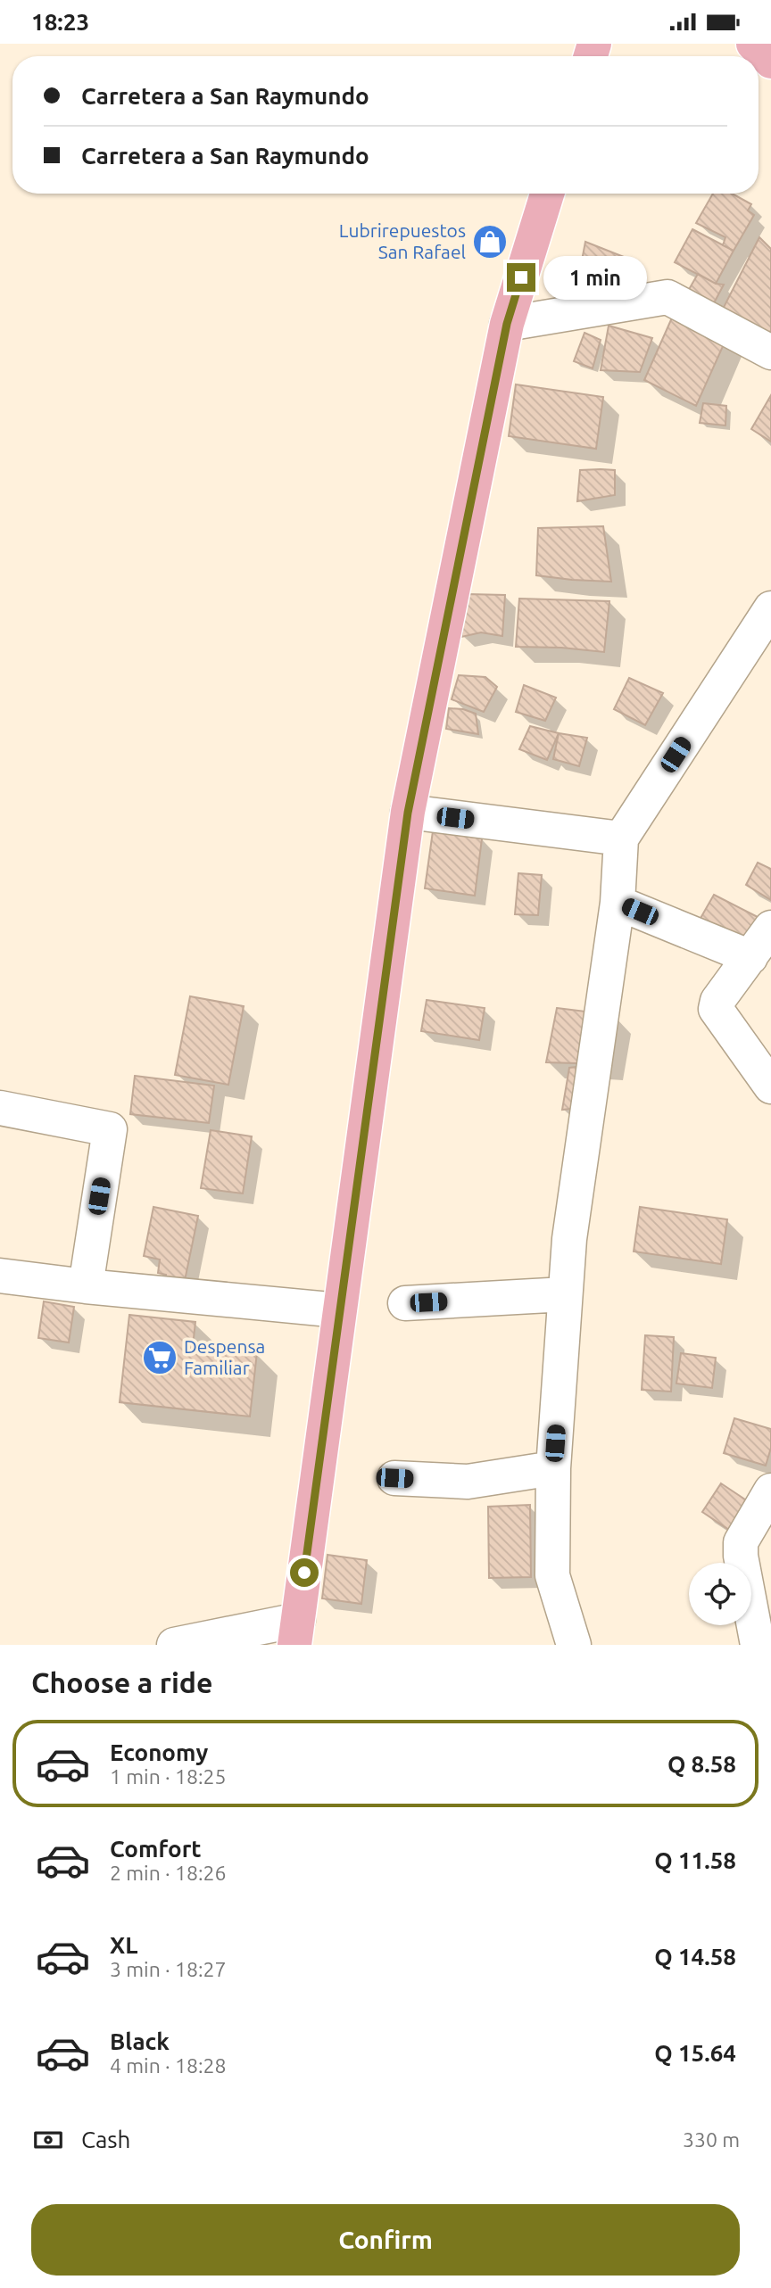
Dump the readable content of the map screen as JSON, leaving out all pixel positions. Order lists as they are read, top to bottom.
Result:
{
  "places": {
    "shop": ["Lubrirepuestos San Rafael"],
    "supermarket": ["Despensa Familiar"]
  },
  "page": {
    "status": "18:23",
    "banner": ["Carretera a San Raymundo", "Carretera a San Raymundo"],
    "bubble": "1 min",
    "heading": "Choose a ride",
    "list": [
      {
        "name": "Economy",
        "note": "1 min · 18:25",
        "value": "Q 8.58"
      },
      {
        "name": "Comfort",
        "note": "2 min · 18:26",
        "value": "Q 11.58"
      },
      {
        "name": "XL",
        "note": "3 min · 18:27",
        "value": "Q 14.58"
      },
      {
        "name": "Black",
        "note": "4 min · 18:28",
        "value": "Q 15.64"
      }
    ],
    "pay": ["Cash", "330 m"],
    "buttons": "Confirm"
  }
}
